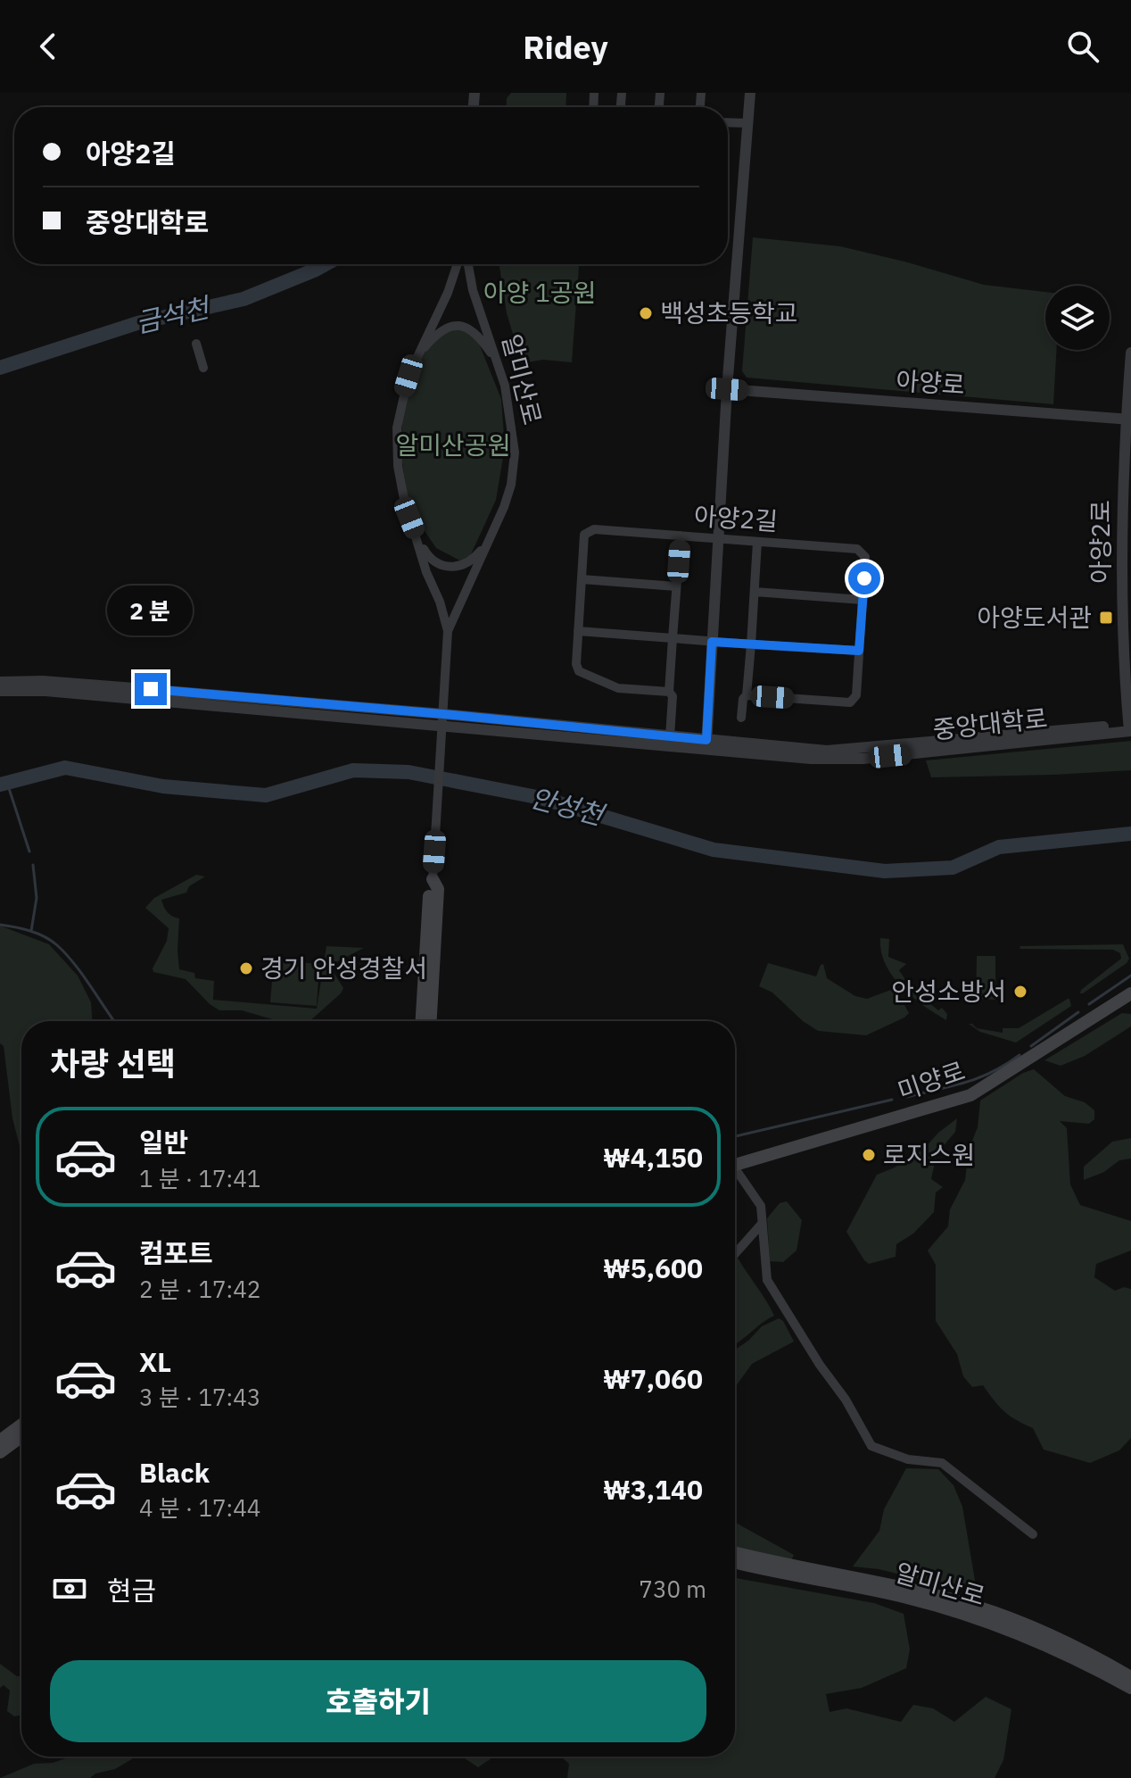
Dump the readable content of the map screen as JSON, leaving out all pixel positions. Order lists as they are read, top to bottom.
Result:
{
  "streets": {
    "main road": ["알미산로", "미양로"],
    "street": [
      "아양로",
      "아양2길",
      "아양2로",
      "중앙대학로"
    ]
  },
  "crossings": [
    ["알미산로", "중앙대학로"],
    ["아양로", "아양2로"],
    ["아양2로", "중앙대학로"]
  ],
  "water": ["금석천", "안성천"],
  "parks": ["아양 1공원", "알미산공원"],
  "places": {
    "other": [
      "백성초등학교",
      "경기 안성경찰서",
      "안성소방서",
      "로지스원"
    ],
    "transit": ["아양도서관"]
  },
  "page": {
    "header": "Ridey",
    "banner": ["아양2길", "중앙대학로"],
    "bubble": "2 분",
    "heading": "차량 선택",
    "list": [
      {
        "name": "일반",
        "note": "1 분 · 17:41",
        "value": "₩4,150"
      },
      {
        "name": "컴포트",
        "note": "2 분 · 17:42",
        "value": "₩5,600"
      },
      {
        "name": "XL",
        "note": "3 분 · 17:43",
        "value": "₩7,060"
      },
      {
        "name": "Black",
        "note": "4 분 · 17:44",
        "value": "₩3,140"
      }
    ],
    "pay": ["현금", "730 m"],
    "buttons": "호출하기"
  }
}
